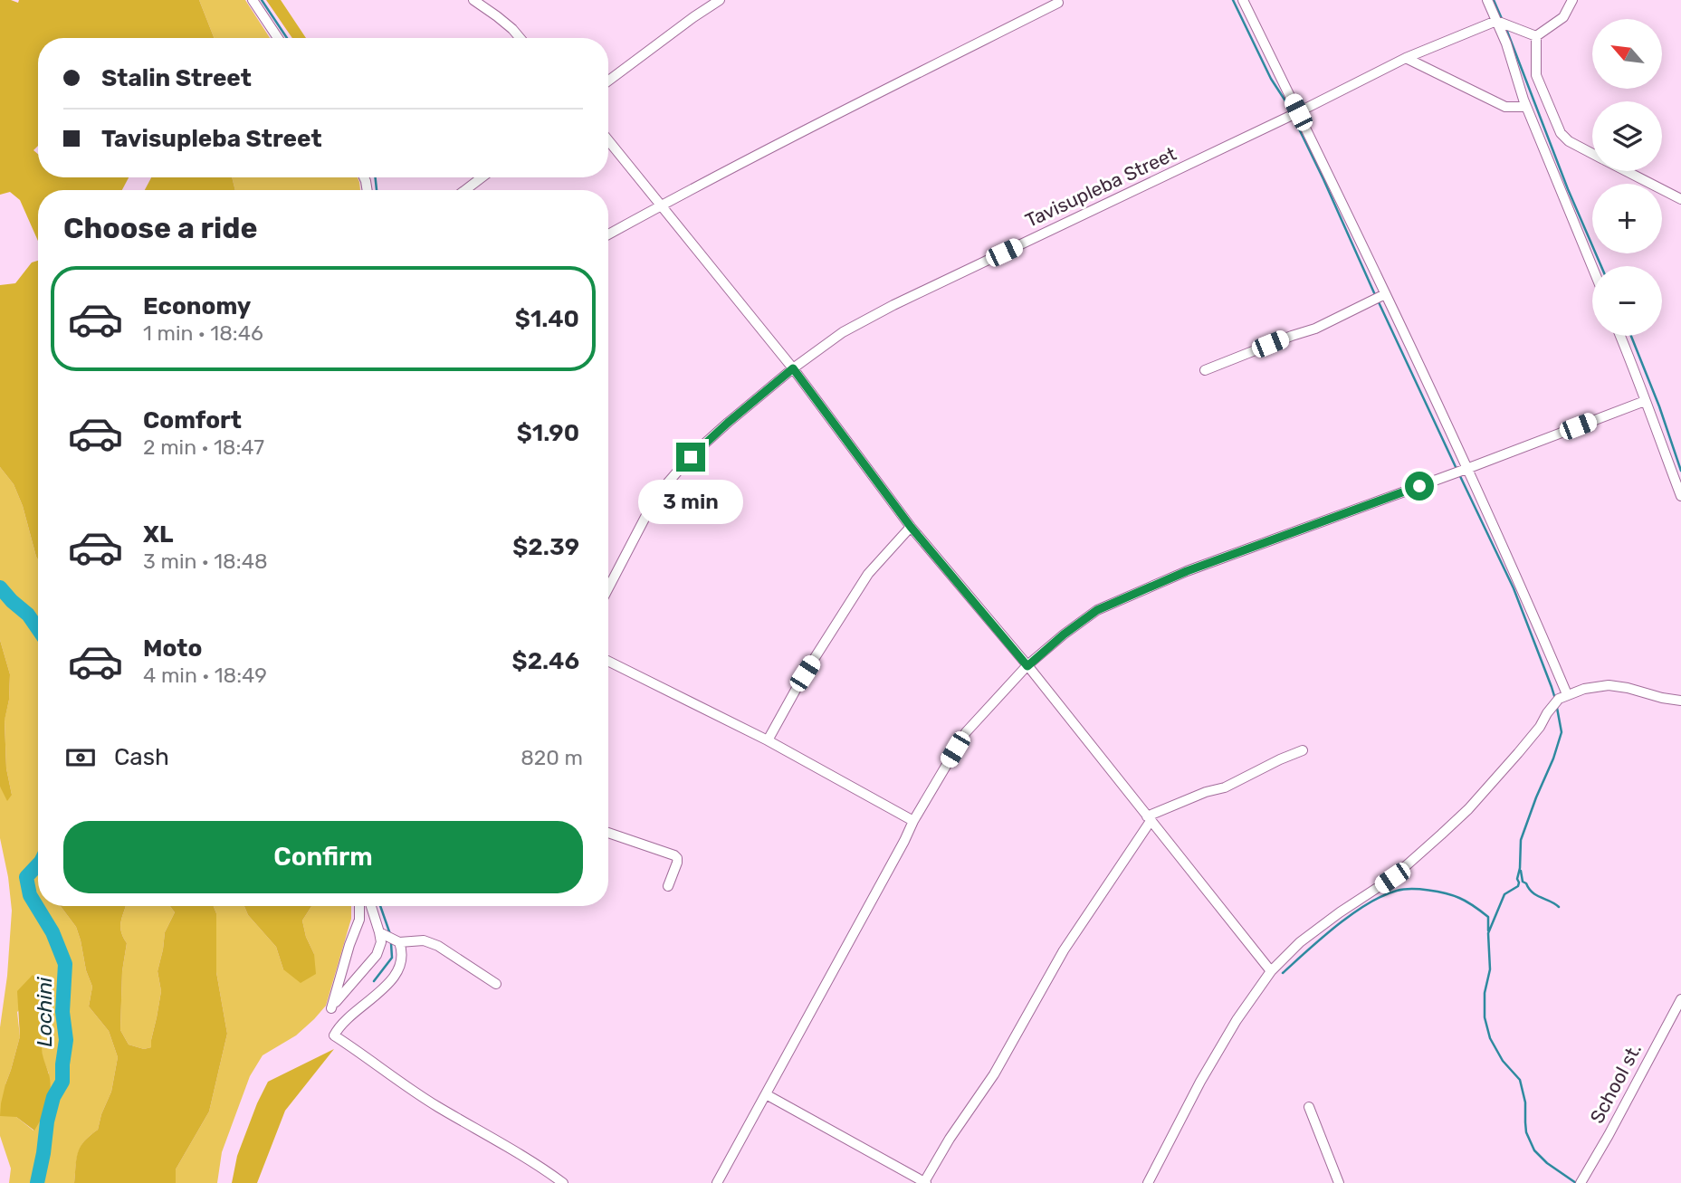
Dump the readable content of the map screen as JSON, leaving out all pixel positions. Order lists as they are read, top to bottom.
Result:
{
  "streets": {
    "street": ["Tavisupleba Street", "School st."]
  },
  "water": ["Lochini"],
  "north": "top left",
  "page": {
    "map_buttons": ["+", "−"],
    "banner": ["Stalin Street", "Tavisupleba Street"],
    "heading": "Choose a ride",
    "list": [
      {
        "name": "Economy",
        "note": "1 min · 18:46",
        "value": "$1.40"
      },
      {
        "name": "Comfort",
        "note": "2 min · 18:47",
        "value": "$1.90"
      },
      {
        "name": "XL",
        "note": "3 min · 18:48",
        "value": "$2.39"
      },
      {
        "name": "Moto",
        "note": "4 min · 18:49",
        "value": "$2.46"
      }
    ],
    "bubble": "3 min",
    "pay": ["Cash", "820 m"],
    "buttons": "Confirm"
  }
}
